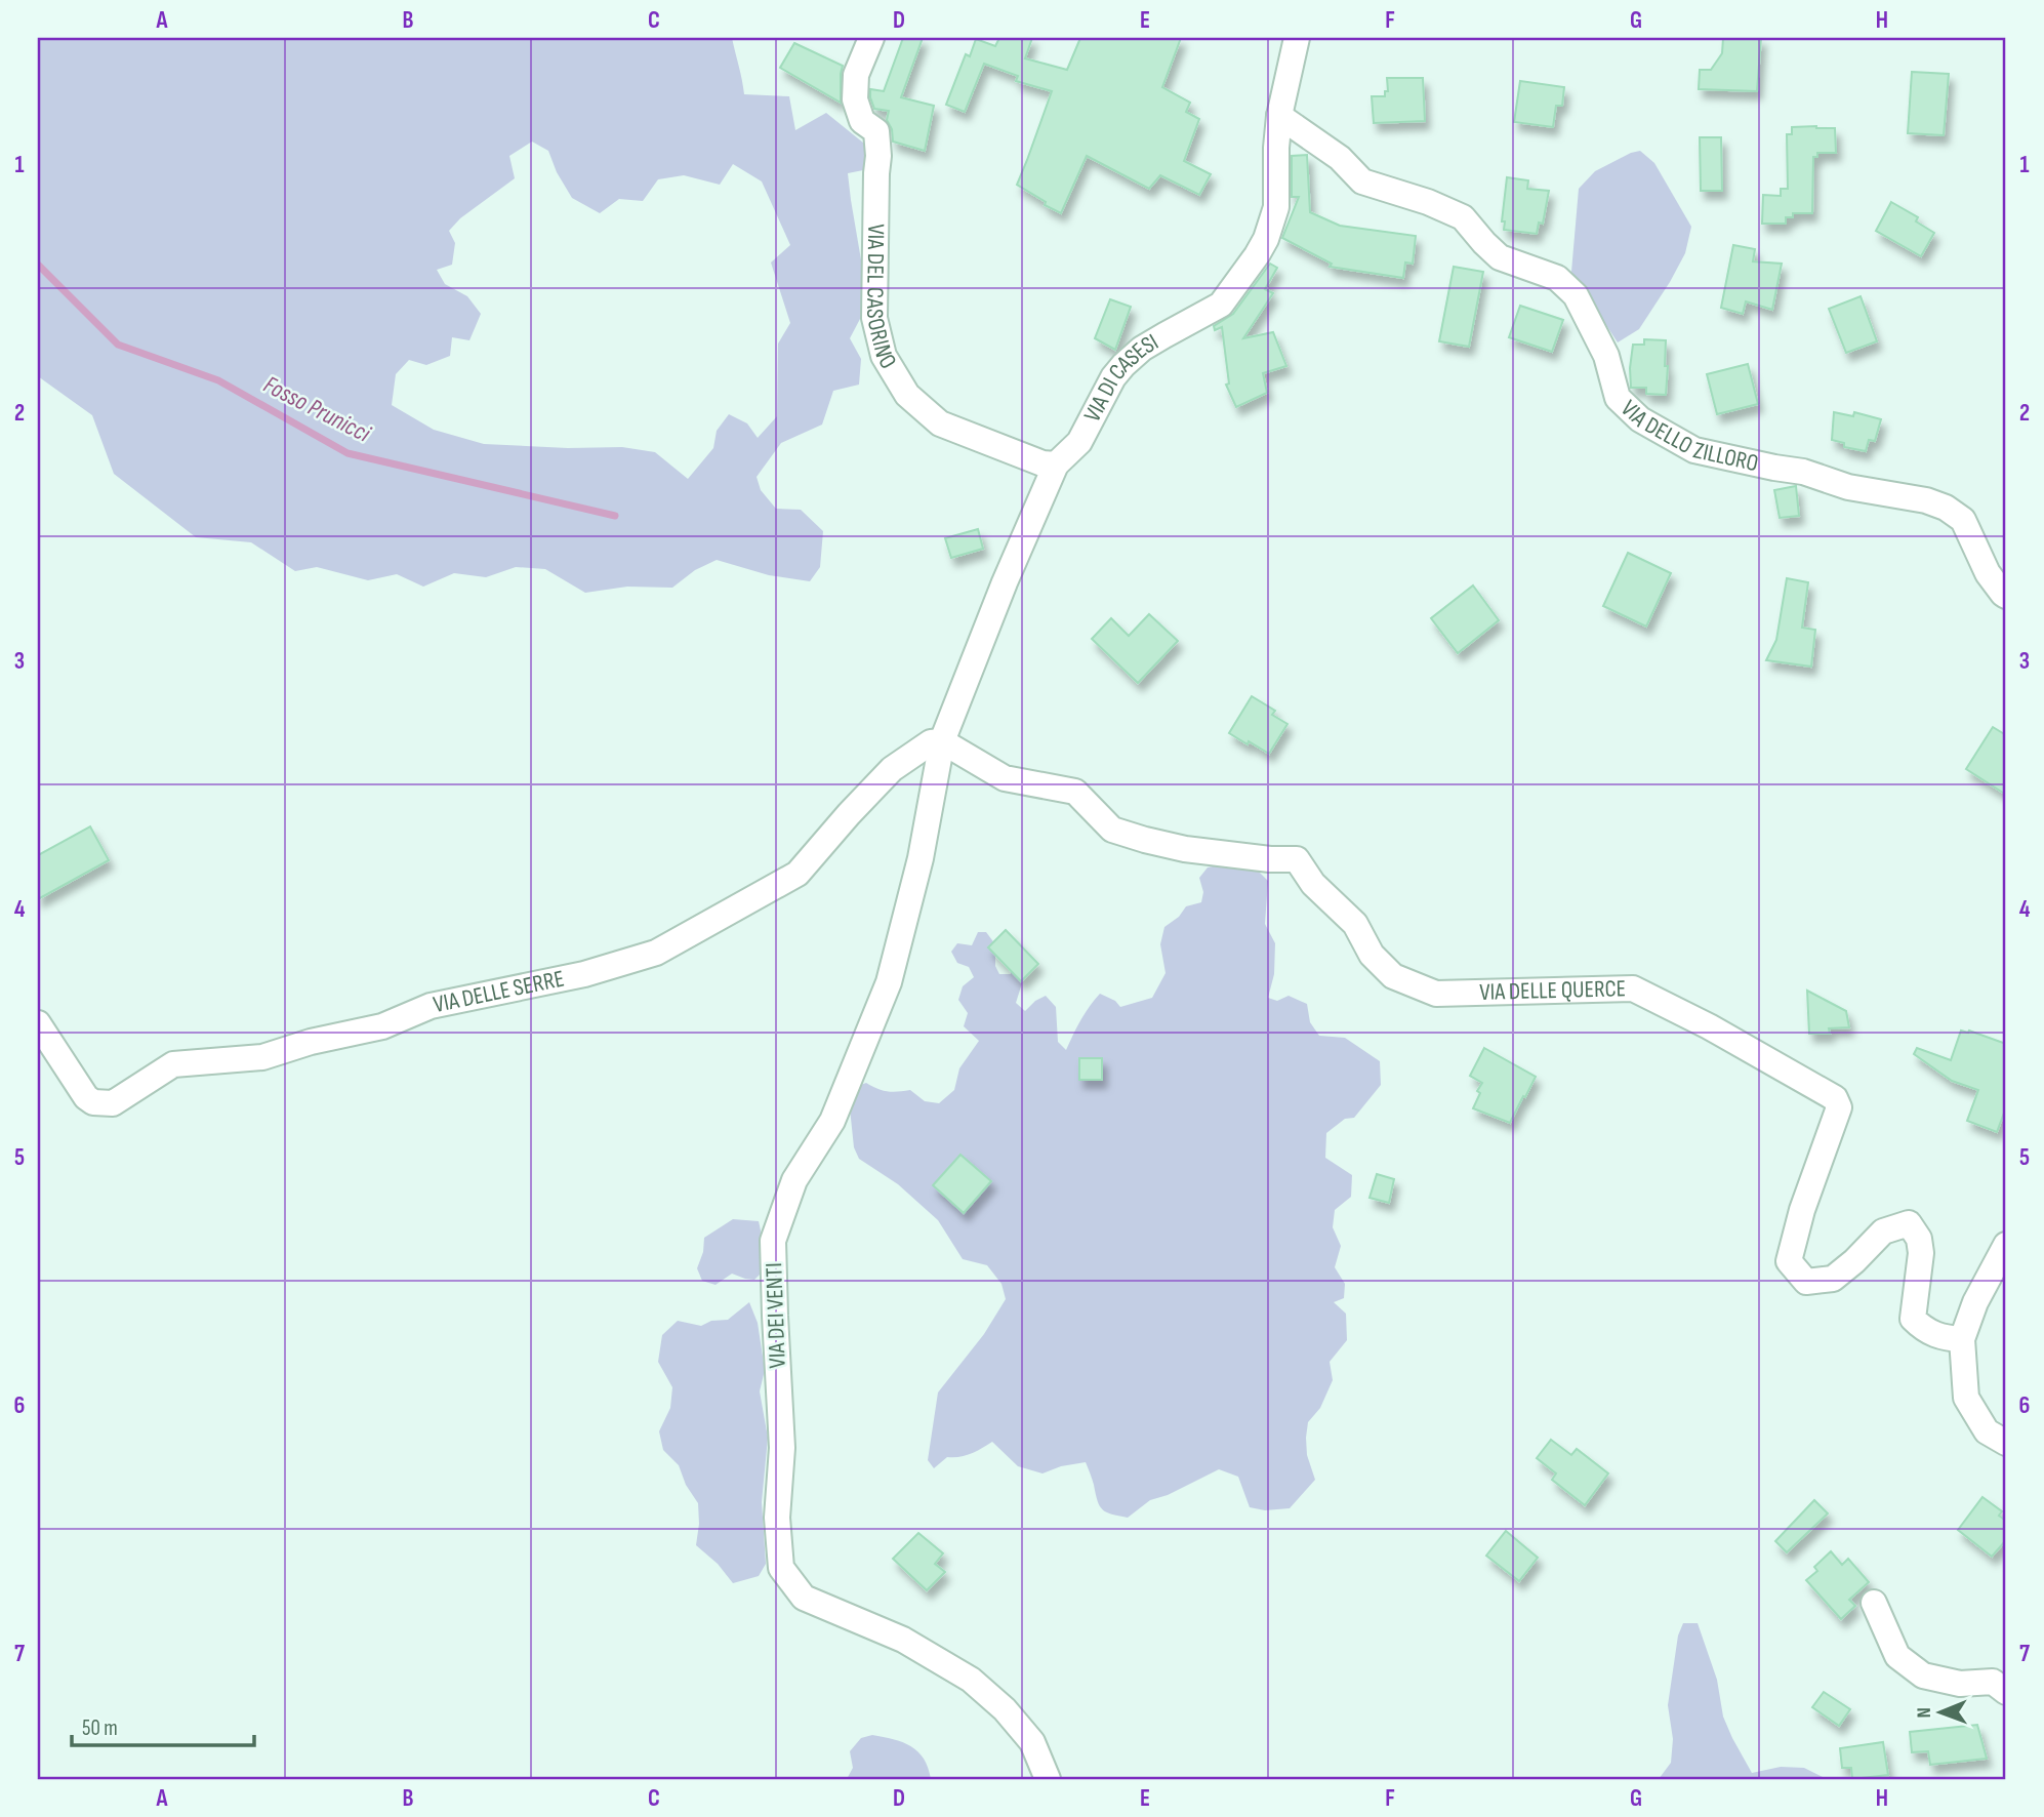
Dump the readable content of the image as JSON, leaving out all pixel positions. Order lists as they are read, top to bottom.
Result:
{
  "streets": {
    "street": [
      "VIA DEL CASORINO",
      "VIA DI CASESI",
      "VIA DELLO ZILLORO",
      "VIA DELLE QUERCE",
      "VIA DELLE SERRE",
      "VIA DEI VENTI"
    ]
  },
  "crossings": [
    ["VIA DEL CASORINO", "VIA DI CASESI"],
    ["VIA DI CASESI", "VIA DELLO ZILLORO"],
    ["VIA DI CASESI", "VIA DELLE QUERCE"],
    ["VIA DI CASESI", "VIA DELLE SERRE"],
    ["VIA DI CASESI", "VIA DEI VENTI"],
    ["VIA DELLE QUERCE", "VIA DELLE SERRE"],
    ["VIA DELLE QUERCE", "VIA DEI VENTI"],
    ["VIA DELLE SERRE", "VIA DEI VENTI"]
  ],
  "water": ["Fosso Prunicci"],
  "scale_bar": "50 m",
  "north": "left",
  "grid": {
    "columns": [
      "A",
      "B",
      "C",
      "D",
      "E",
      "F",
      "G",
      "H"
    ],
    "rows": [
      "1",
      "2",
      "3",
      "4",
      "5",
      "6",
      "7"
    ]
  }
}
